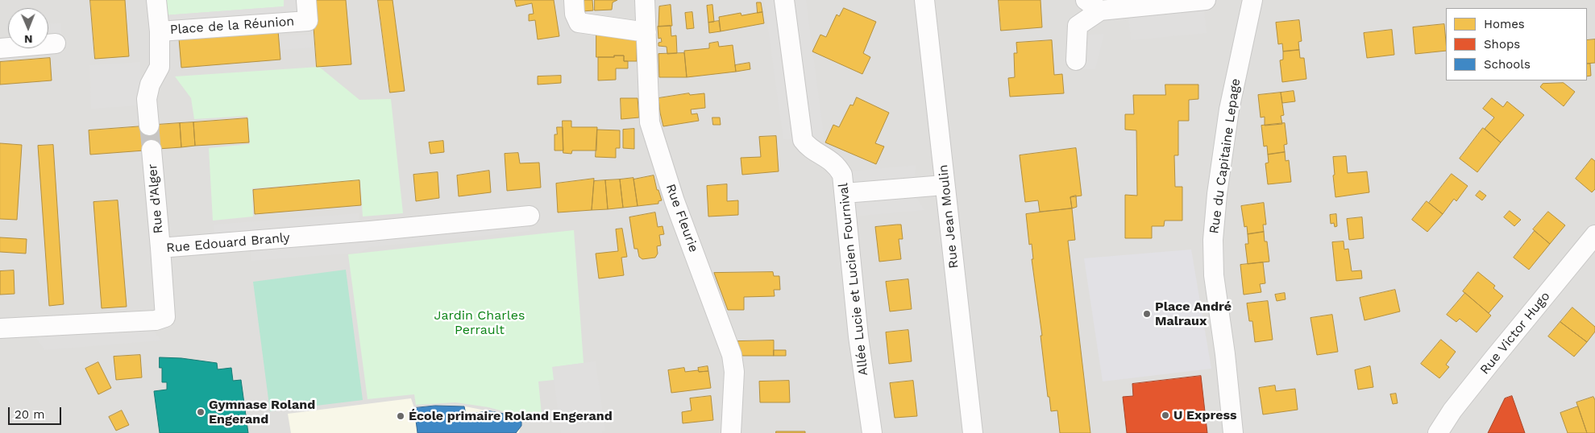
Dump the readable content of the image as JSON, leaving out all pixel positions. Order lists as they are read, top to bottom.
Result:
{
  "streets": {
    "street": [
      "Place de la Réunion",
      "Rue du Capitaine Lepage",
      "Rue d'Alger",
      "Rue Jean Moulin",
      "Rue Fleurie",
      "Rue Edouard Branly",
      "Allée Lucie et Lucien Fournival",
      "Rue Victor Hugo"
    ]
  },
  "crossings": [
    ["Rue d'Alger", "Rue Edouard Branly"]
  ],
  "parks": ["Jardin Charles Perrault"],
  "places": [
    "Place André Malraux",
    "Gymnase Roland Engerand",
    "U Express",
    "École primaire Roland Engerand"
  ],
  "legend": ["Homes", "Shops", "Schools"],
  "scale_bar": "20 m",
  "north": "bottom"
}
